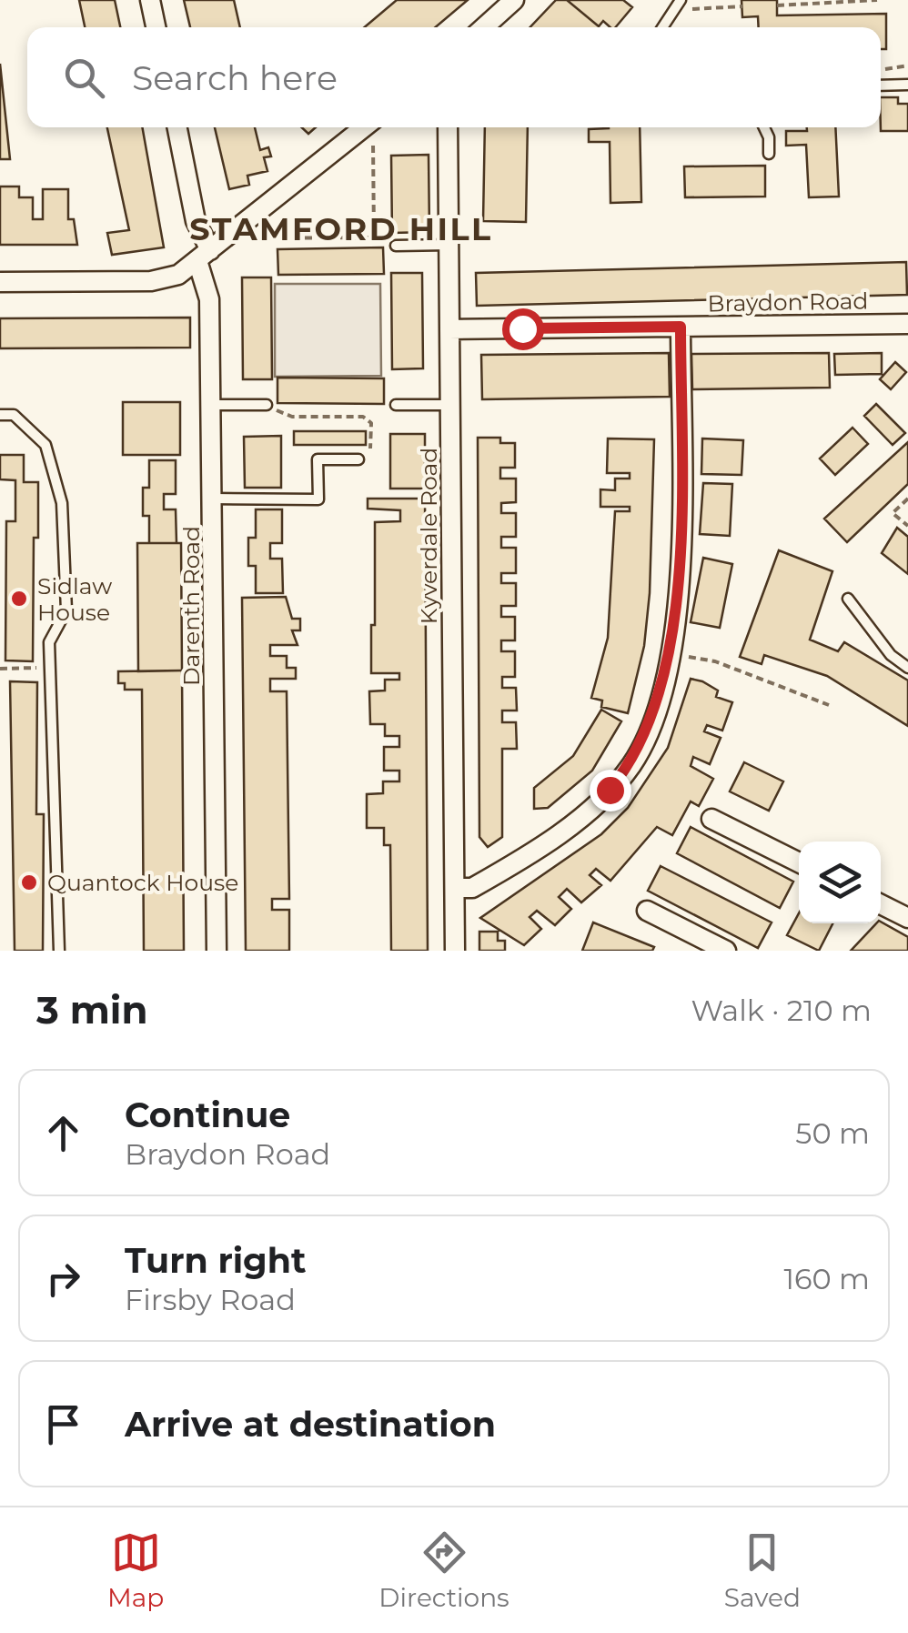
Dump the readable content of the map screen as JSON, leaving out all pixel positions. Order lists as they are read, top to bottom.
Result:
{
  "streets": {
    "street": ["Braydon Road", "Kyverdale Road", "Darenth Road"]
  },
  "crossings": [
    ["Braydon Road", "Kyverdale Road"]
  ],
  "districts": ["STAMFORD HILL"],
  "places": ["Sidlaw House", "Quantock House"],
  "page": {
    "search": "Search here",
    "heading": ["3 min", "Walk · 210 m"],
    "list": [
      ["Continue", "Braydon Road", "50 m"],
      ["Turn right", "Firsby Road", "160 m"],
      "Arrive at destination"
    ],
    "nav": ["Map", "Directions", "Saved"]
  }
}
